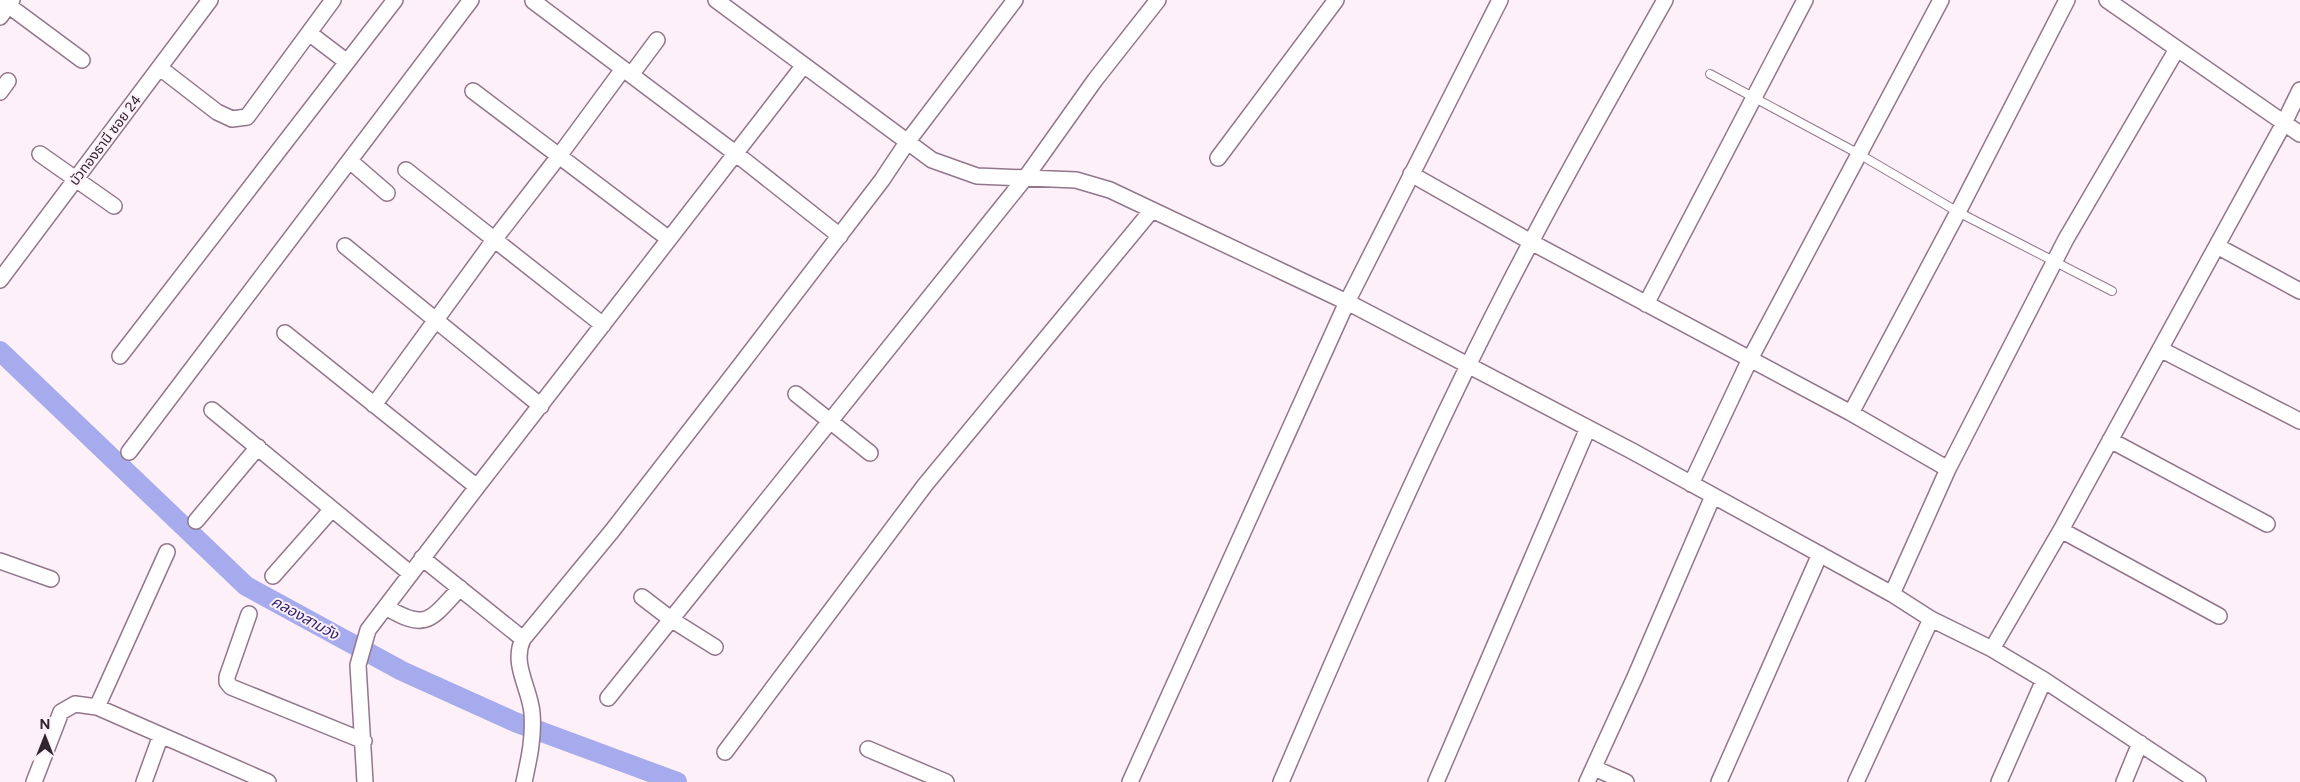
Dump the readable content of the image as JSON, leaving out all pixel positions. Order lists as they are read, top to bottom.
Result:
{
  "streets": {
    "street": ["บัวทองธานี ซอย 24"]
  },
  "water": ["คลองสามวัง"],
  "north": "top"
}
